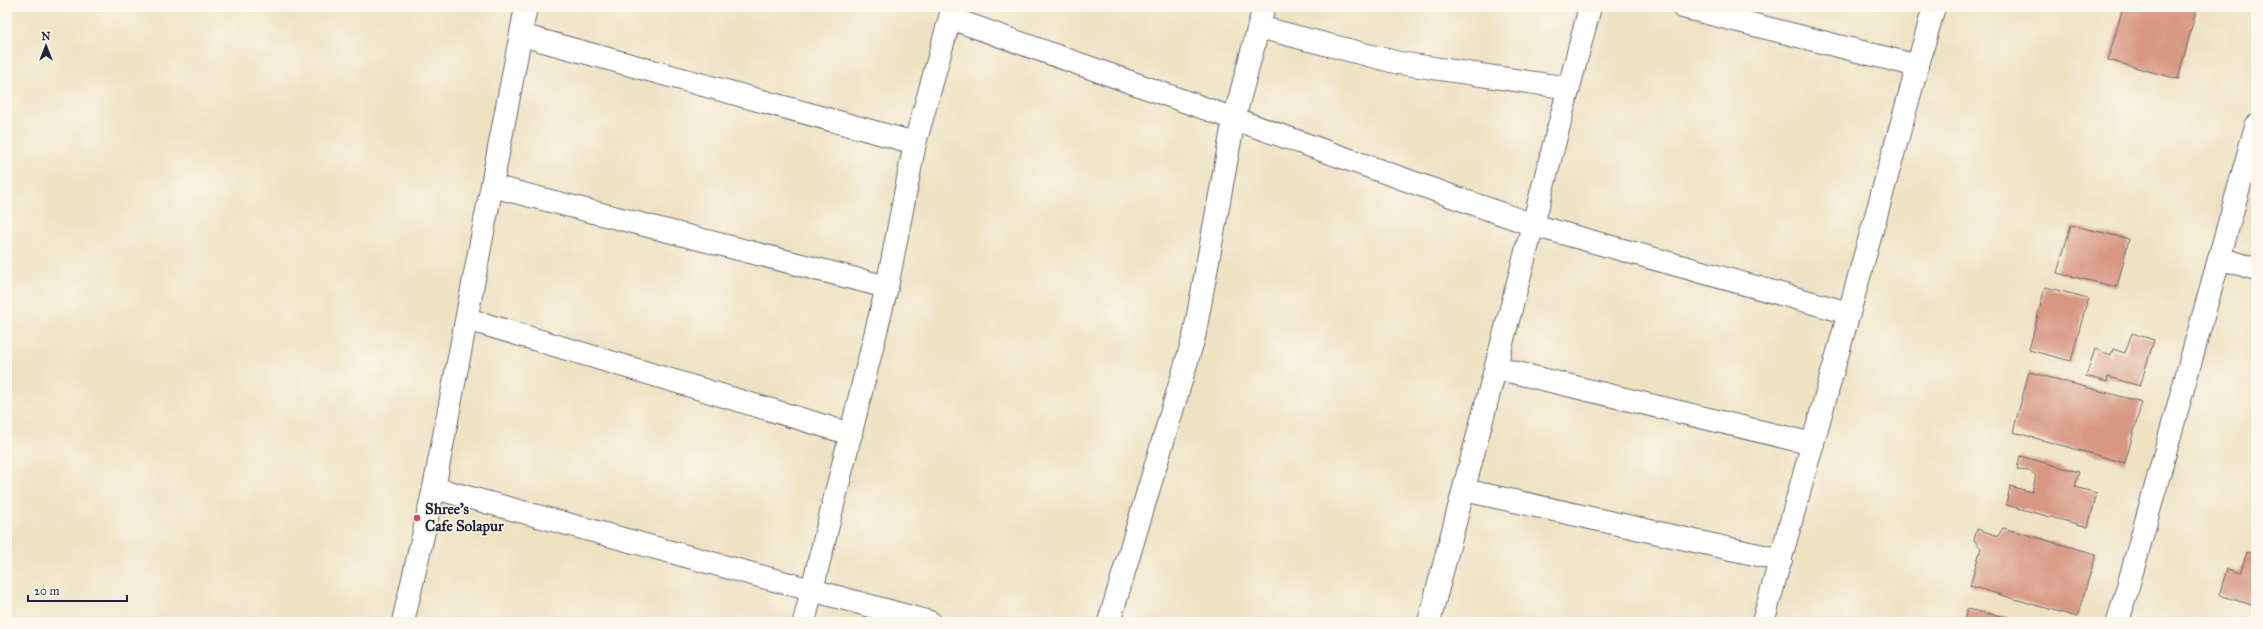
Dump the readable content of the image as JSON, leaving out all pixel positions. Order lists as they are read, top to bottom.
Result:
{
  "places": ["Shree’s Cafe Solapur"],
  "scale_bar": "20 m",
  "north": "top"
}
